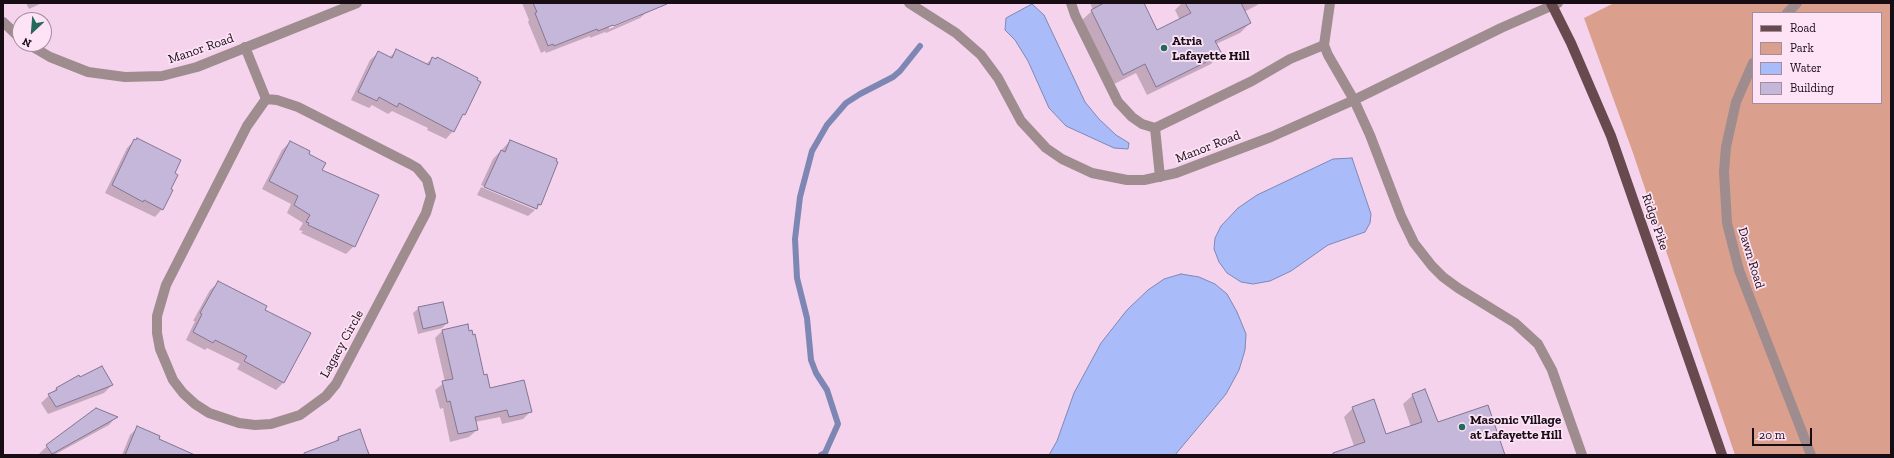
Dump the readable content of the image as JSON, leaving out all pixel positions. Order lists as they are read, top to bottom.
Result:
{
  "streets": {
    "main road": ["Ridge Pike"],
    "street": ["Manor Road", "Dawn Road", "Lagacy Circle"]
  },
  "crossings": [
    ["Manor Road", "Ridge Pike"]
  ],
  "places": ["Atria Lafayette Hill", "Masonic Village at Lafayette Hill"],
  "legend": [
    "Road",
    "Park",
    "Water",
    "Building"
  ],
  "scale_bar": "20 m",
  "north": "bottom left"
}
